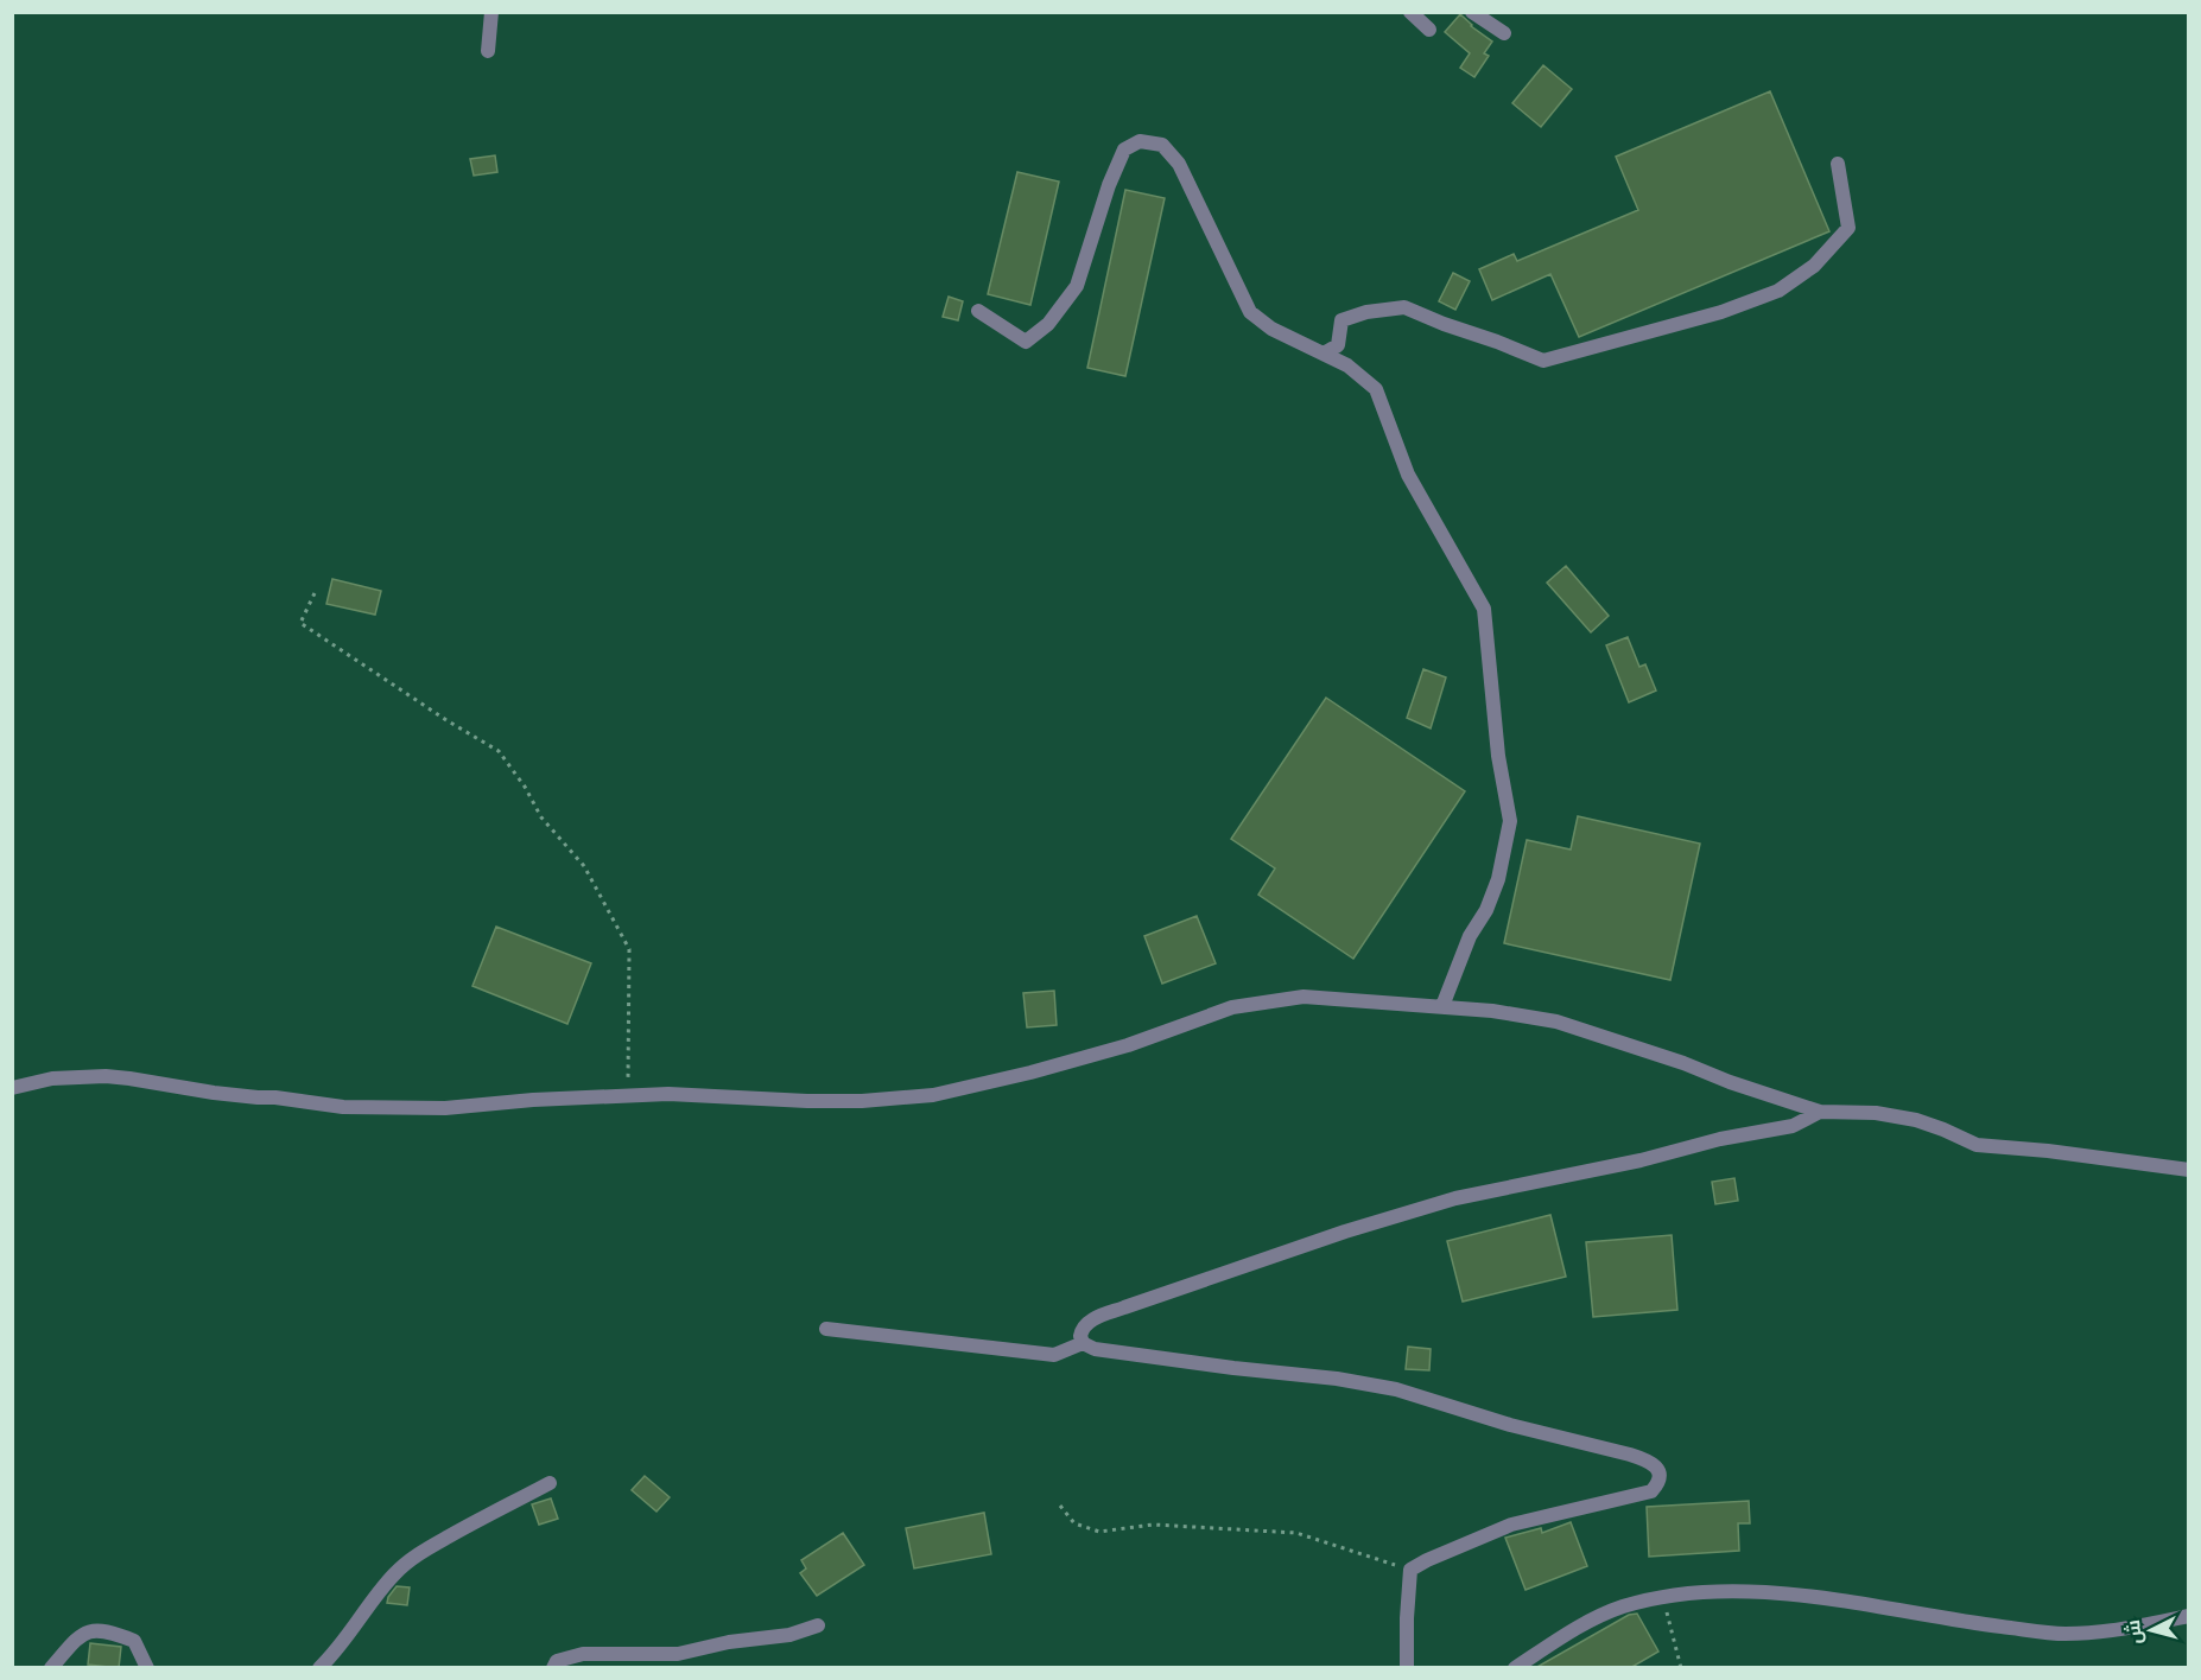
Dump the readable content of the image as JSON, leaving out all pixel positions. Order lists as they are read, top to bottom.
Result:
{
  "north": "left"
}
